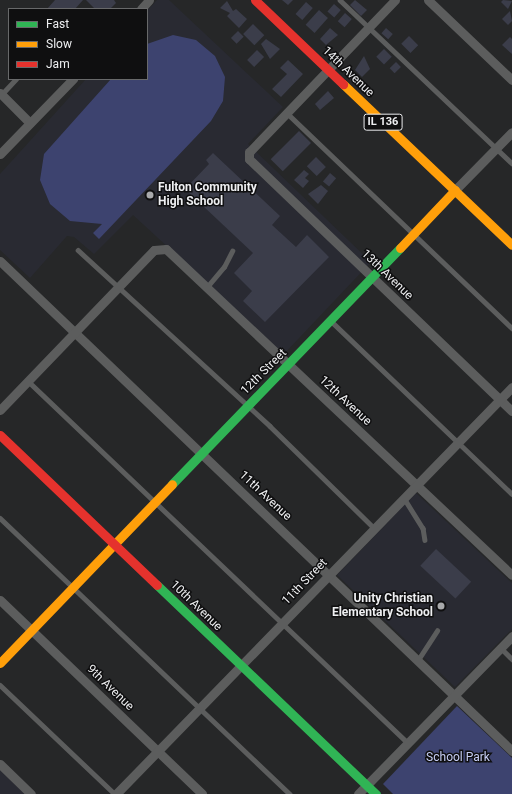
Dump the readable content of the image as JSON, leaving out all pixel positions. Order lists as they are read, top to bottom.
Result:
{
  "streets": {
    "street": [
      "14th Avenue",
      "IL 136",
      "13th Avenue",
      "12th Street",
      "12th Avenue",
      "11th Avenue",
      "11th Street",
      "10th Avenue",
      "9th Avenue"
    ]
  },
  "crossings": [
    ["14th Avenue", "12th Street"],
    ["13th Avenue", "12th Street"],
    ["13th Avenue", "11th Street"],
    ["12th Street", "12th Avenue"],
    ["12th Street", "11th Avenue"],
    ["12th Street", "10th Avenue"],
    ["12th Street", "9th Avenue"],
    ["12th Avenue", "11th Street"],
    ["11th Avenue", "11th Street"],
    ["11th Street", "10th Avenue"],
    ["11th Street", "9th Avenue"]
  ],
  "parks": ["School Park"],
  "places": ["Fulton Community High School", "Unity Christian Elementary School"],
  "legend": ["Fast", "Slow", "Jam"]
}
